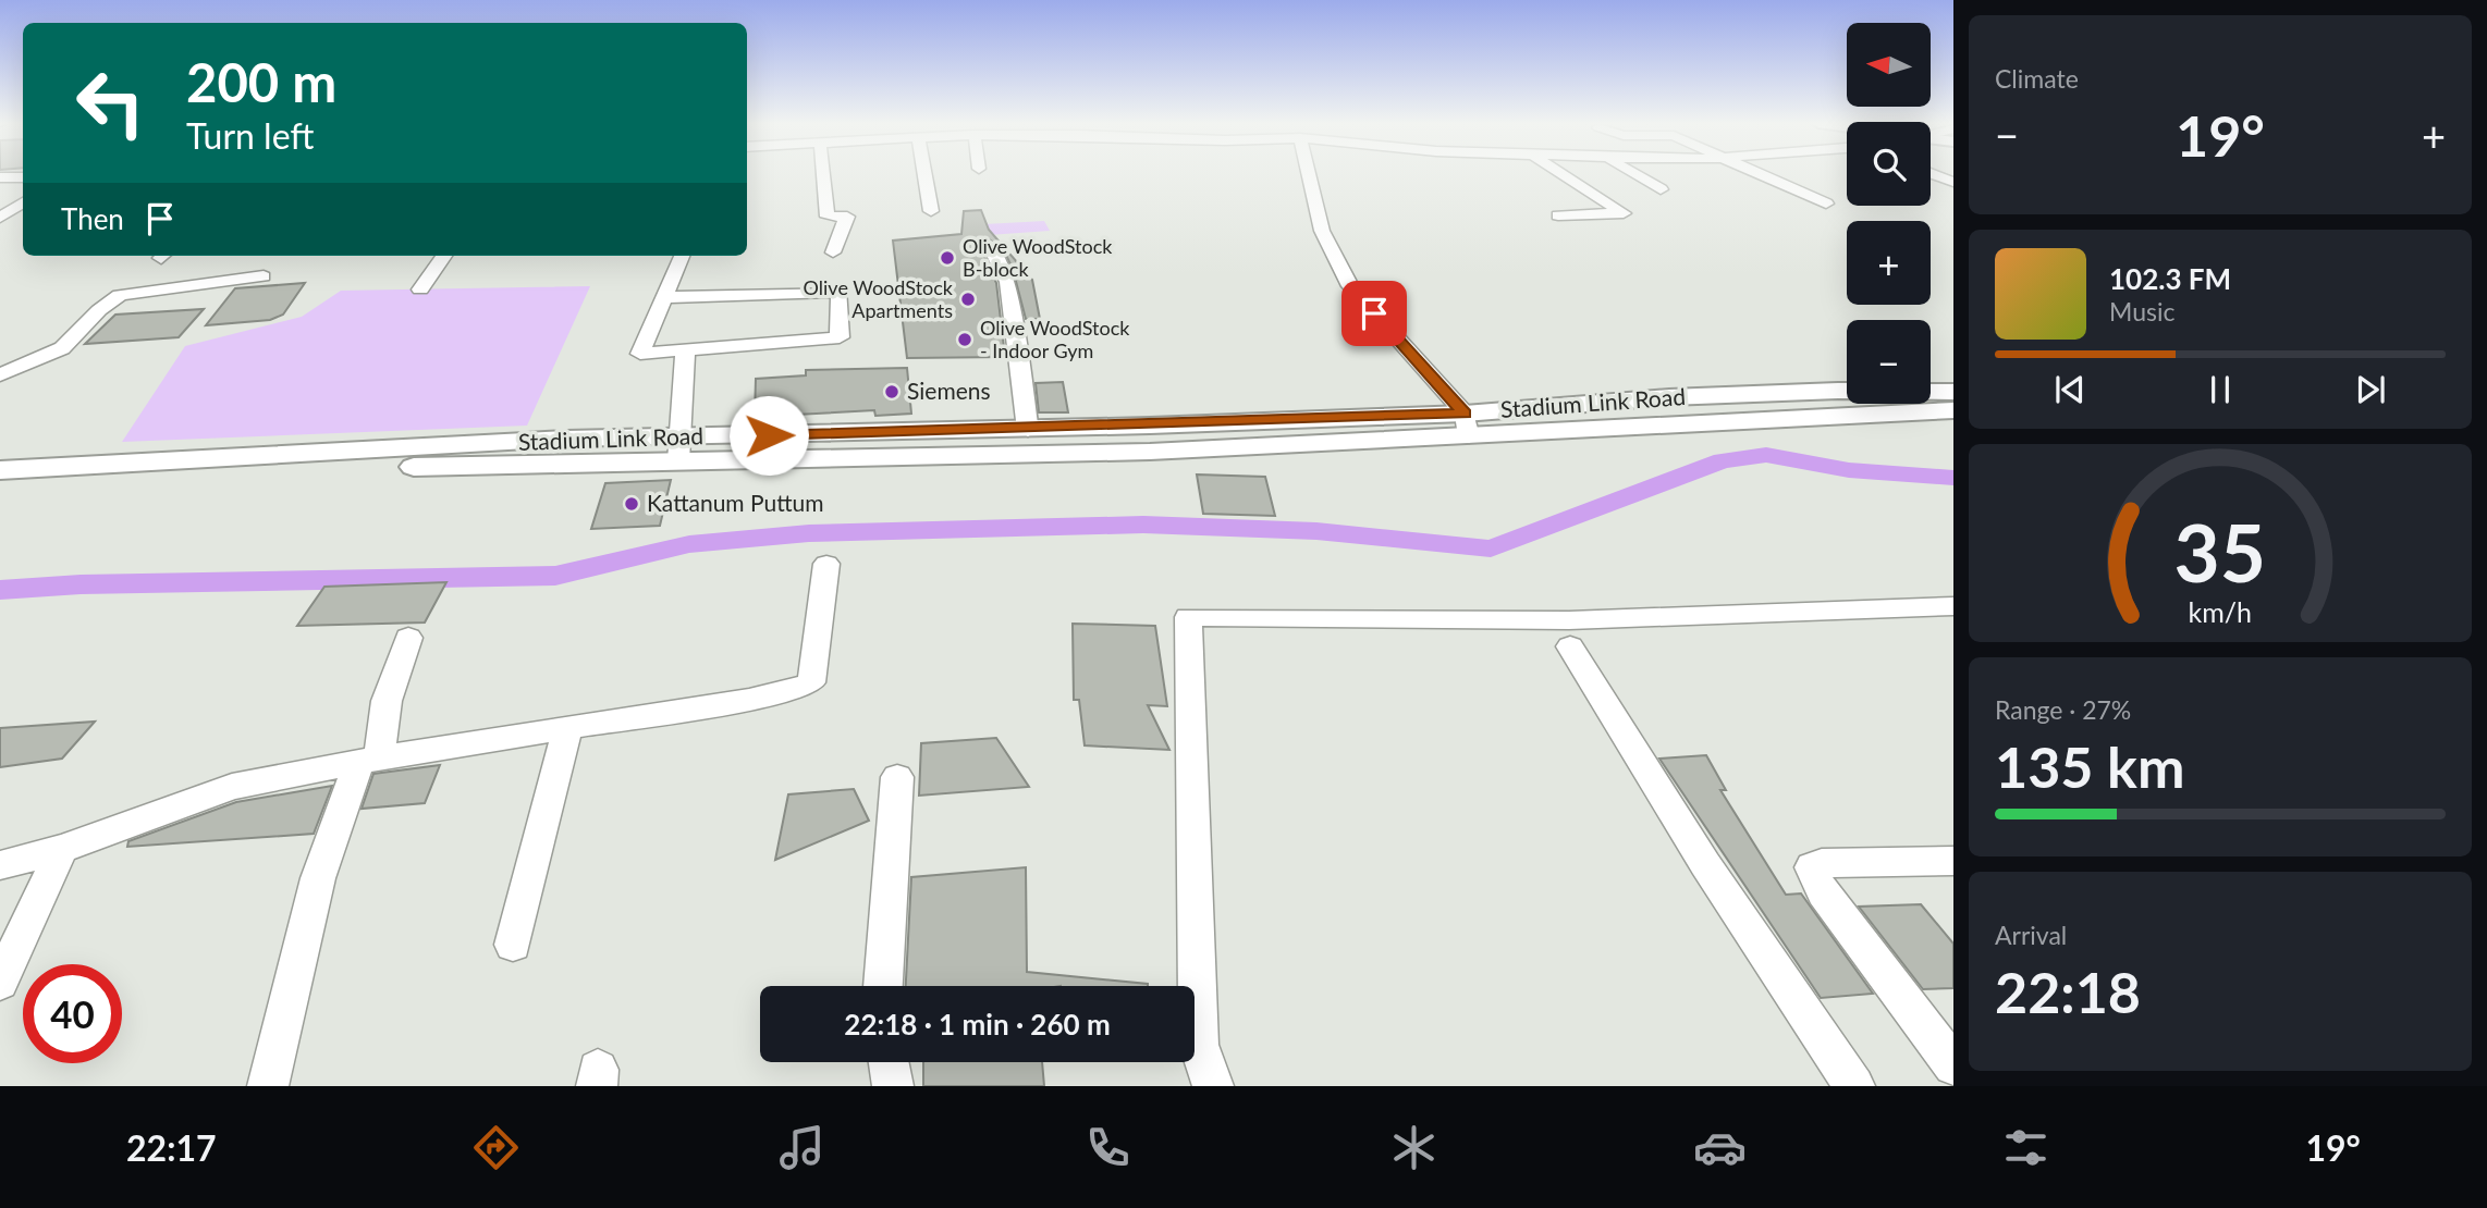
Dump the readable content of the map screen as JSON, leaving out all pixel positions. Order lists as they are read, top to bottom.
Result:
{
  "streets": {
    "street": ["Stadium Link Road"]
  },
  "places": [
    "Olive WoodStock B-block",
    "Olive WoodStock Apartments",
    "Olive WoodStock - Indoor Gym",
    "Siemens",
    "Kattanum Puttum"
  ],
  "north": "left",
  "page": {
    "tile": [
      "Climate",
      ["Range · 27%", "135 km"],
      ["Arrival", "22:18"]
    ],
    "map_buttons": ["+", "−"],
    "turn": ["200 m", "Turn left"],
    "heat": ["−", "19°", "+"],
    "then": "Then",
    "song": ["102.3 FM", "Music"],
    "limit": "40",
    "trip": "22:18 · 1 min · 260 m",
    "tabs": ["22:17", "19°"],
    "gauge": ["35", "km/h"]
  }
}
